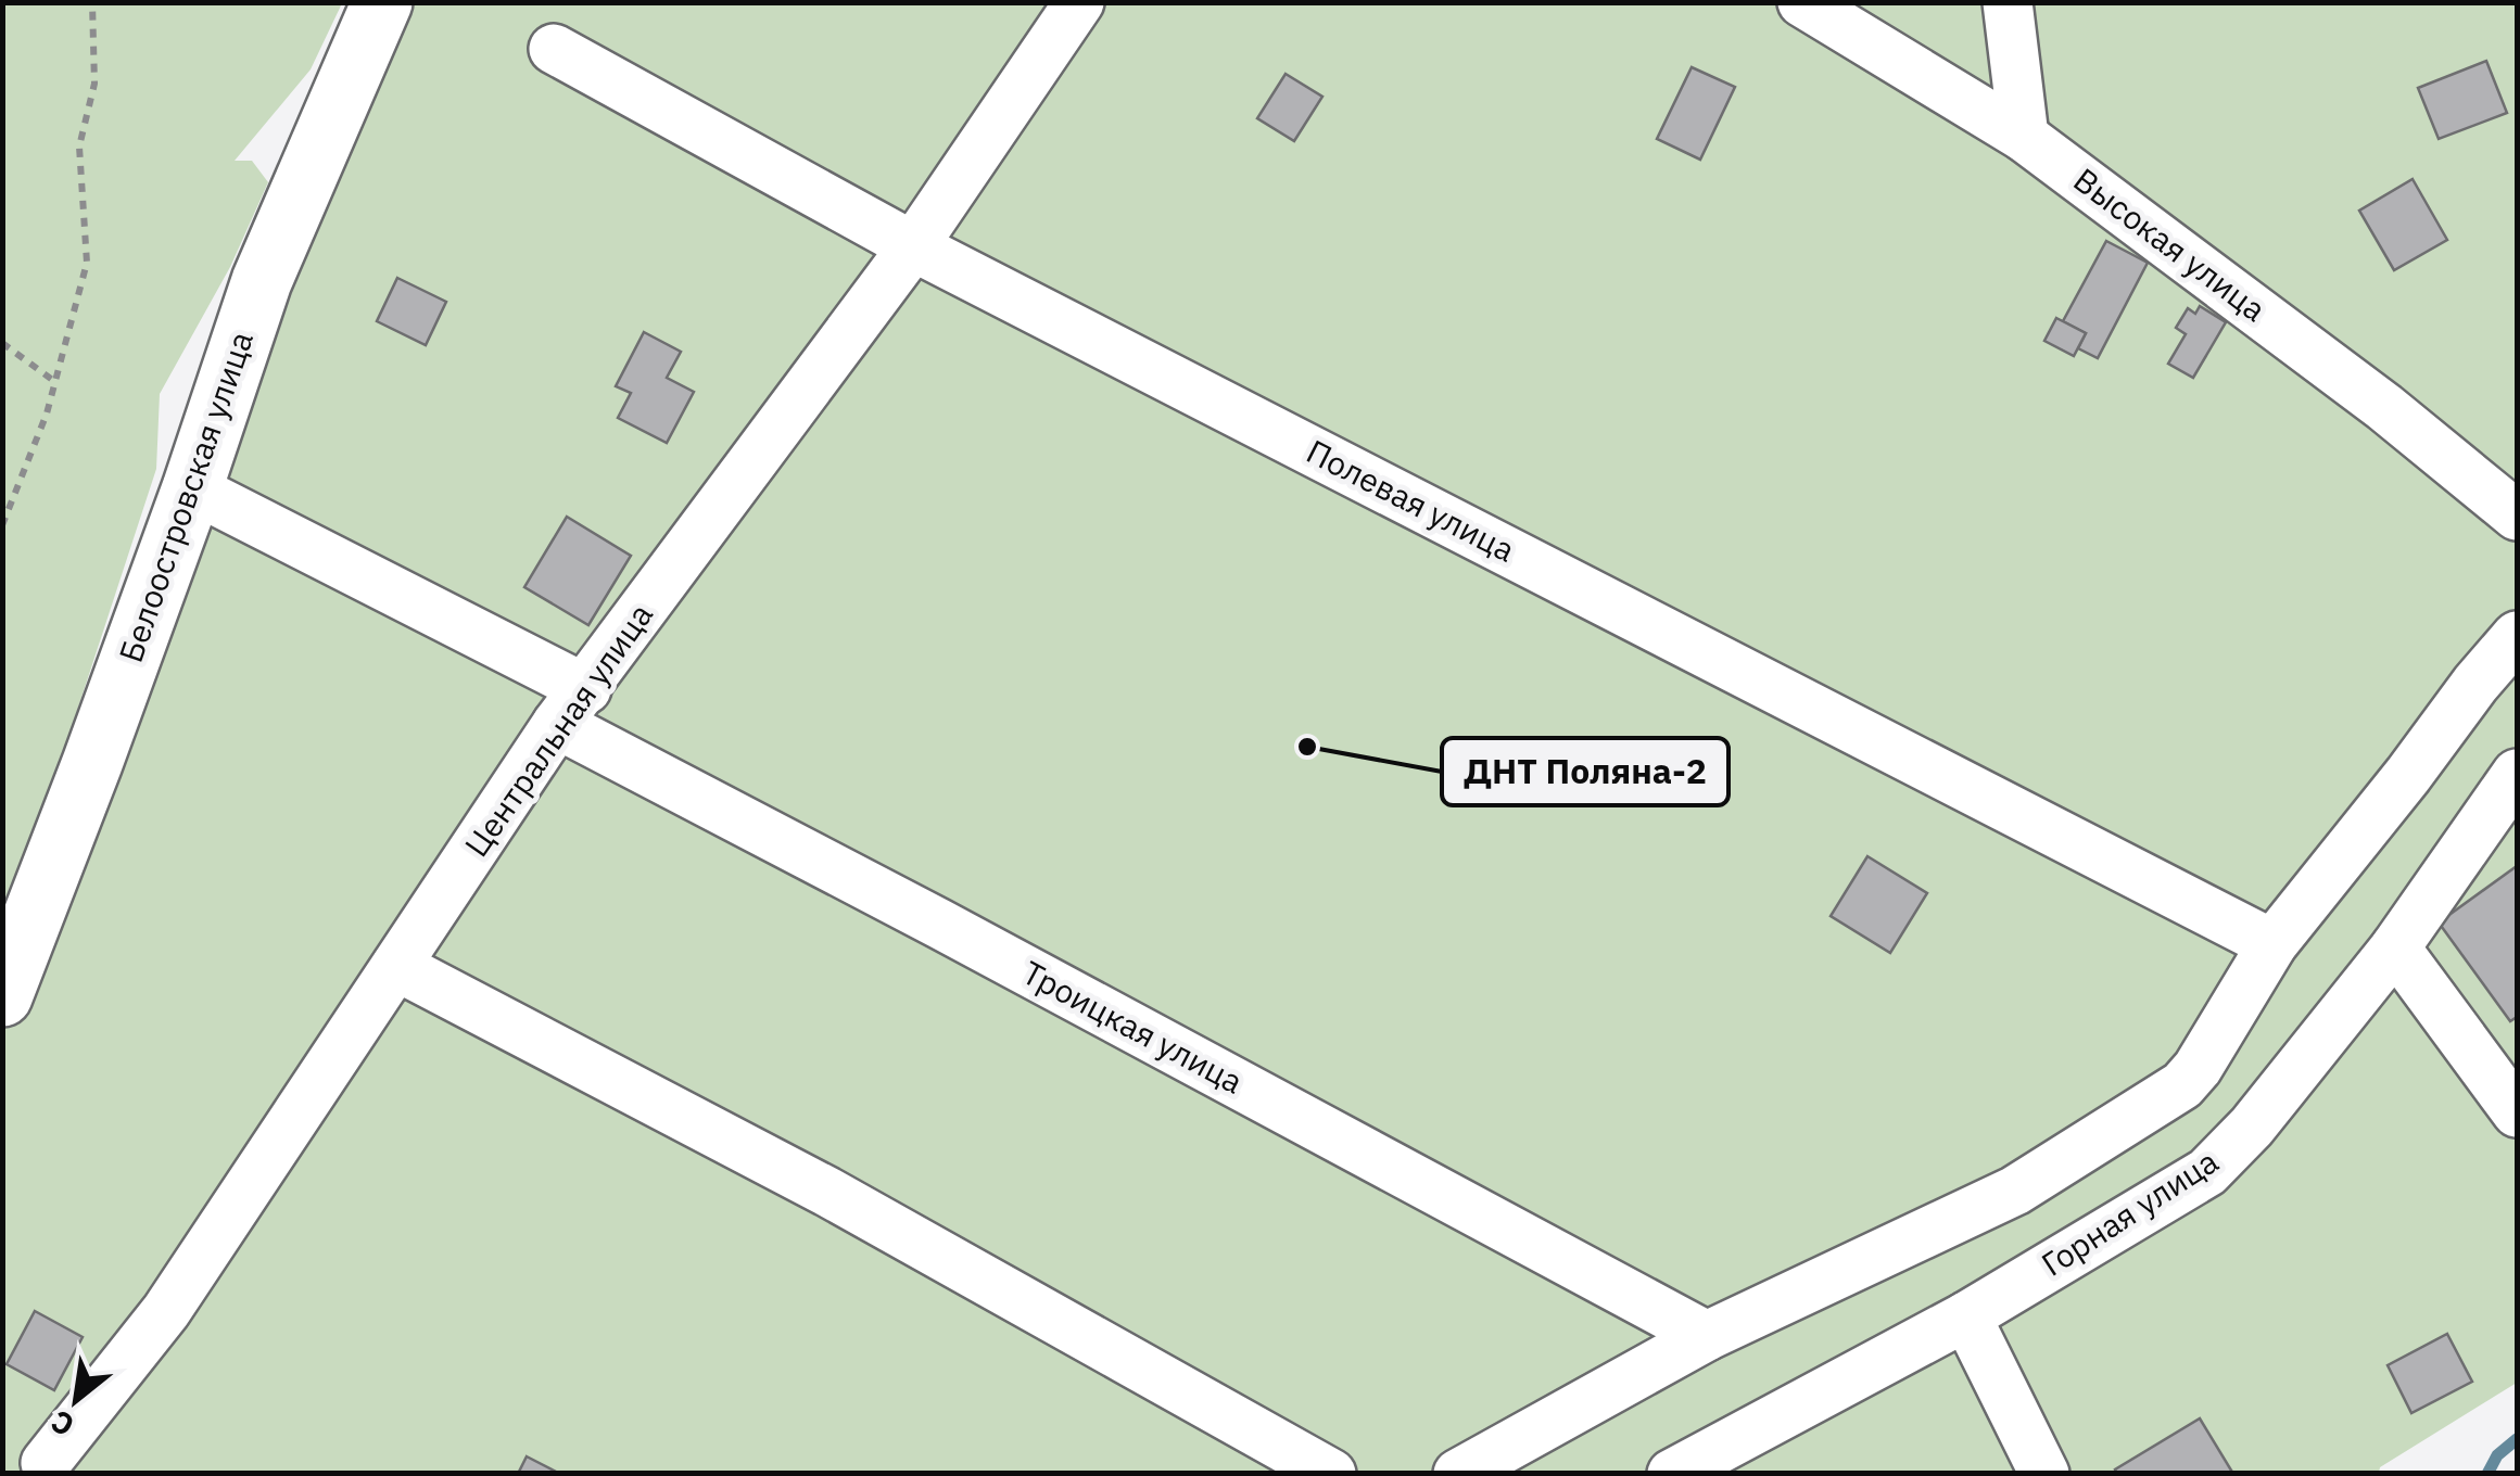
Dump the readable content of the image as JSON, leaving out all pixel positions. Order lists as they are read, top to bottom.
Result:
{
  "streets": {
    "street": [
      "Высокая улица",
      "Белоостровская улица",
      "Полевая улица",
      "Центральная улица",
      "Троицкая улица",
      "Горная улица"
    ]
  },
  "crossings": [
    ["Белоостровская улица", "Троицкая улица"],
    ["Полевая улица", "Центральная улица"],
    ["Центральная улица", "Троицкая улица"]
  ],
  "places": ["ДНТ Поляна-2"],
  "north": "bottom left"
}
